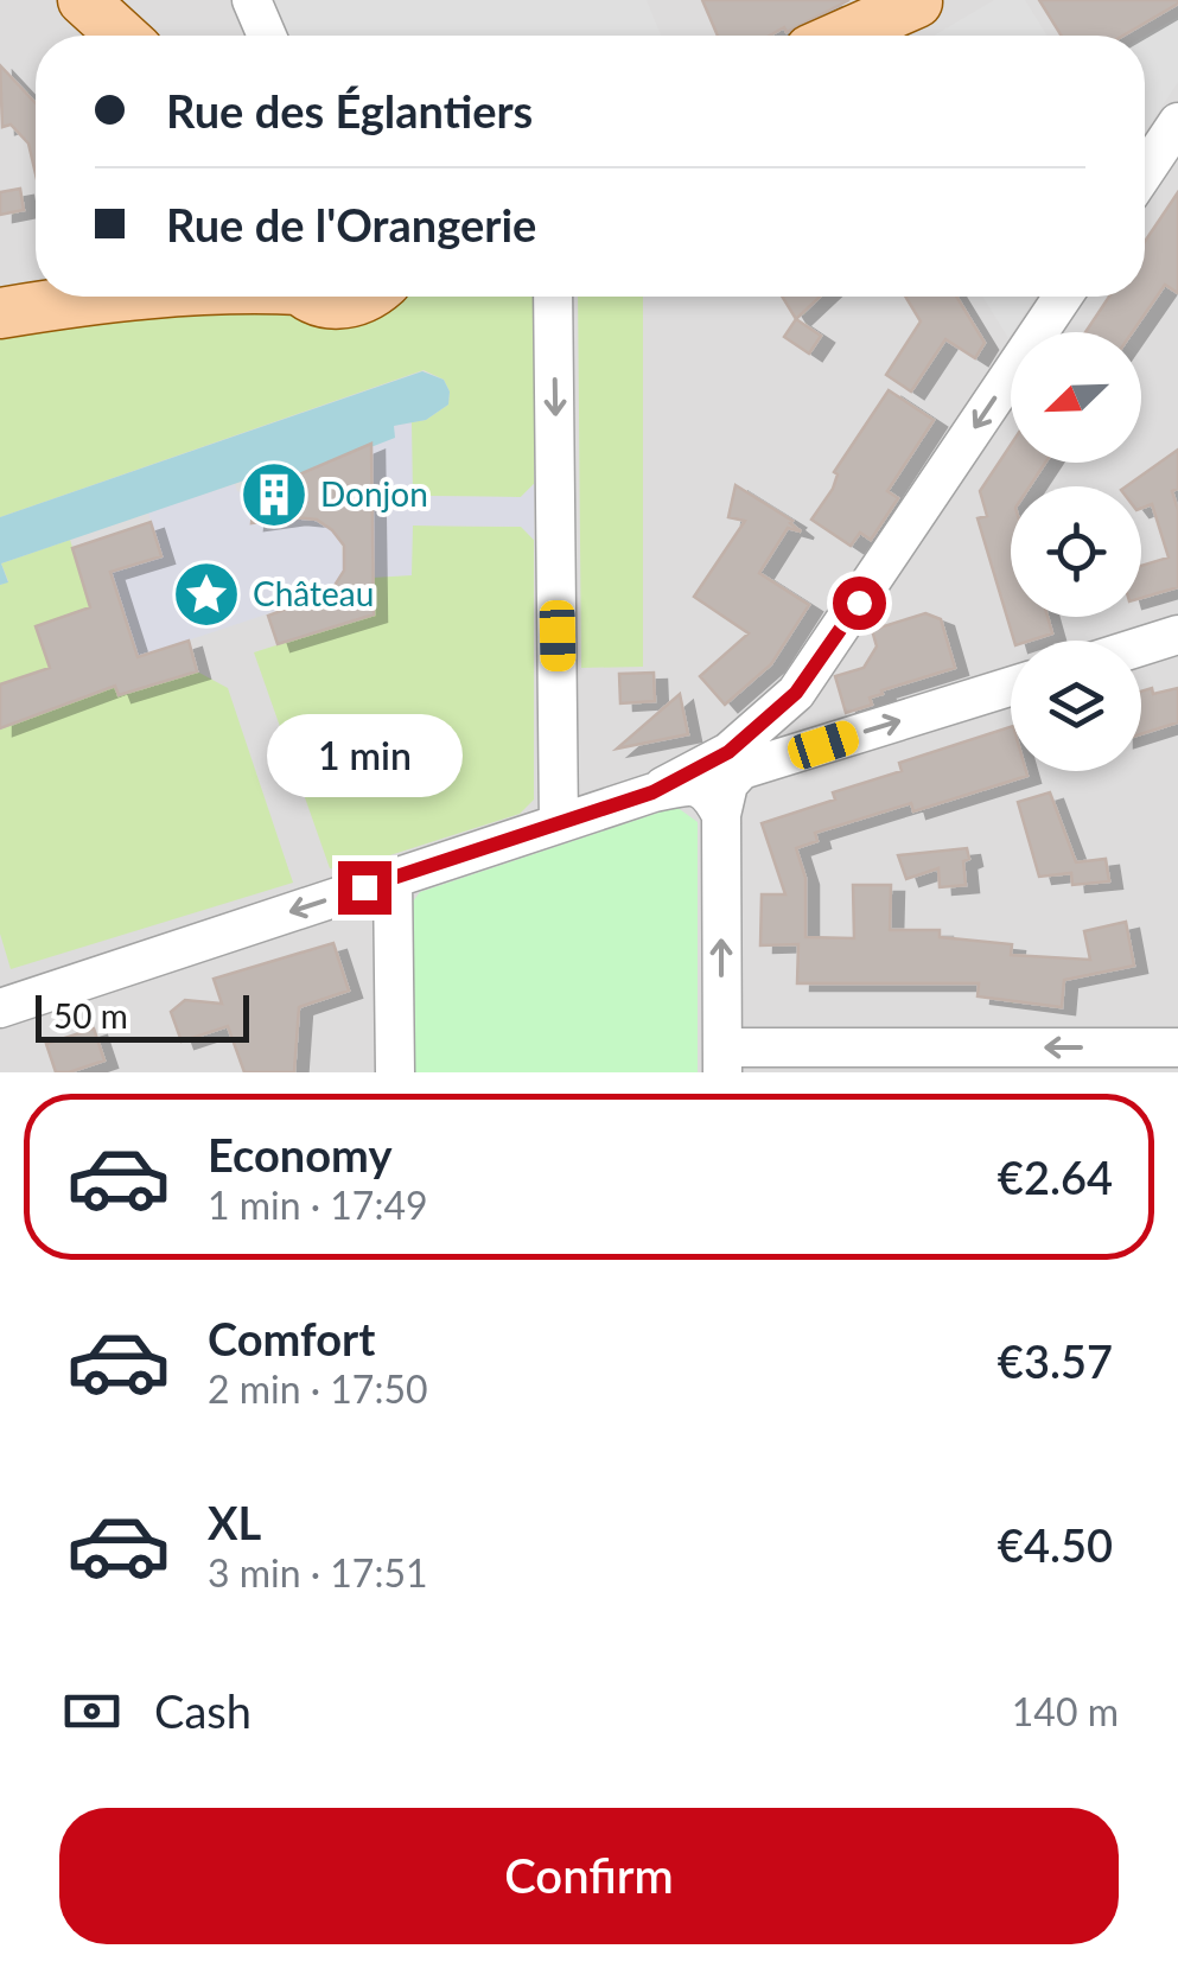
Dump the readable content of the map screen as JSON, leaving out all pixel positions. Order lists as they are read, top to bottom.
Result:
{
  "places": {
    "building": ["Donjon"],
    "place": ["Château"]
  },
  "scale_bar": "50 m",
  "north": "bottom left",
  "page": {
    "banner": ["Rue des Églantiers", "Rue de l'Orangerie"],
    "bubble": "1 min",
    "scale": "50 m",
    "list": [
      {
        "name": "Economy",
        "note": "1 min · 17:49",
        "value": "€2.64"
      },
      {
        "name": "Comfort",
        "note": "2 min · 17:50",
        "value": "€3.57"
      },
      {
        "name": "XL",
        "note": "3 min · 17:51",
        "value": "€4.50"
      }
    ],
    "pay": ["Cash", "140 m"],
    "buttons": "Confirm"
  }
}
